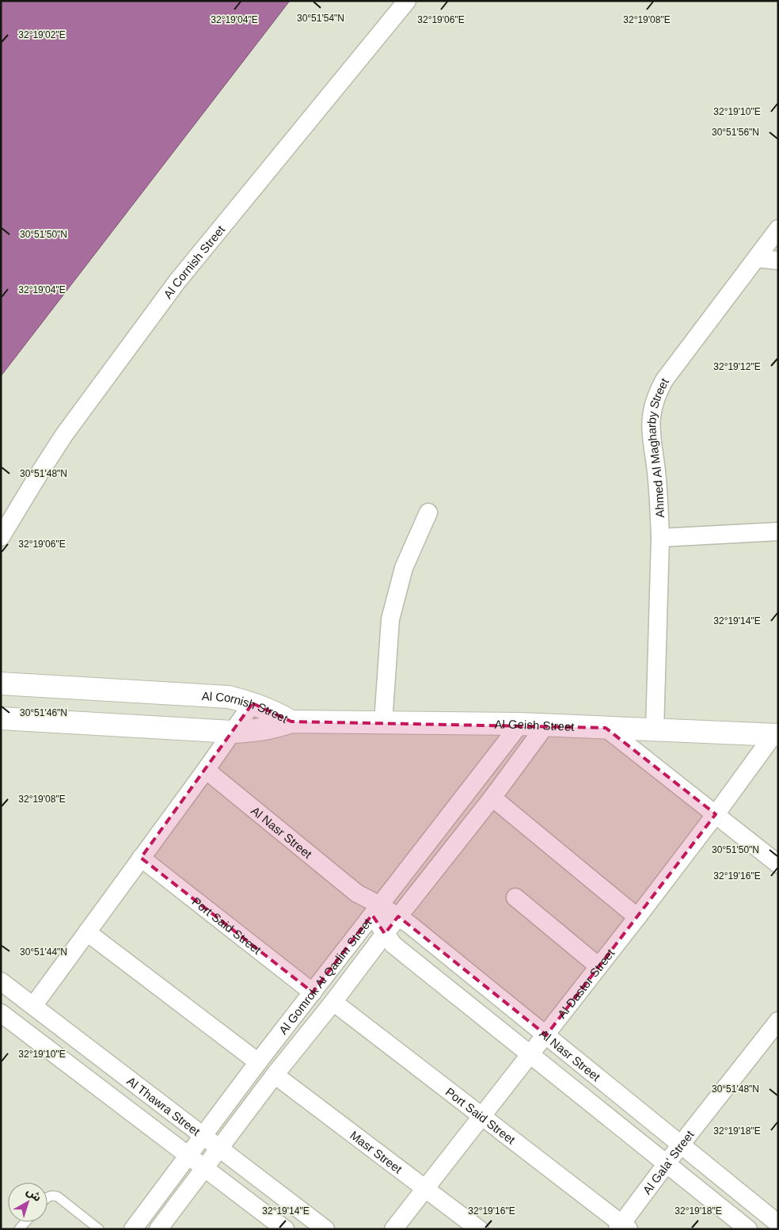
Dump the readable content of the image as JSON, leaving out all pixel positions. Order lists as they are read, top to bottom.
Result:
{
  "streets": {
    "main road": ["Al Cornish Street", "Al Geish Street"],
    "street": [
      "Ahmed Al Magharby Street",
      "Al Nasr Street",
      "Port Said Street",
      "Al Gomrok Al Qadim Street",
      "Al Dastor Street",
      "Al Thawra Street",
      "Masr Street",
      "Al Gala' Street"
    ]
  },
  "crossings": [
    ["Al Cornish Street", "Al Geish Street"],
    ["Ahmed Al Magharby Street", "Al Geish Street"],
    ["Al Geish Street", "Al Gomrok Al Qadim Street"],
    ["Al Geish Street", "Al Dastor Street"],
    ["Al Nasr Street", "Al Gomrok Al Qadim Street"],
    ["Al Nasr Street", "Al Dastor Street"],
    ["Al Nasr Street", "Al Gala' Street"],
    ["Port Said Street", "Al Gomrok Al Qadim Street"],
    ["Port Said Street", "Al Dastor Street"],
    ["Port Said Street", "Al Gala' Street"],
    ["Al Gomrok Al Qadim Street", "Al Thawra Street"],
    ["Al Gomrok Al Qadim Street", "Masr Street"],
    ["Al Dastor Street", "Masr Street"]
  ],
  "north": "top right",
  "coordinates": [
    "30°51'54\"N",
    "32°19'04\"E",
    "32°19'06\"E",
    "32°19'08\"E",
    "32°19'02\"E",
    "32°19'10\"E",
    "30°51'56\"N",
    "30°51'50\"N",
    "32°19'12\"E",
    "30°51'48\"N",
    "32°19'14\"E",
    "30°51'46\"N",
    "32°19'16\"E",
    "30°51'44\"N",
    "32°19'18\"E"
  ]
}
